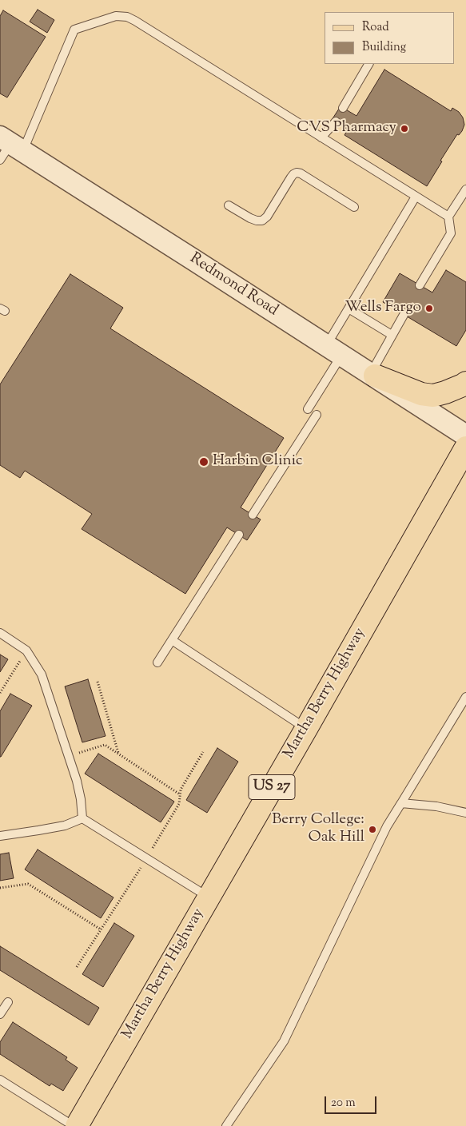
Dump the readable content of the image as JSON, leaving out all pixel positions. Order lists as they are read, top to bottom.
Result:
{
  "streets": {
    "main road": ["Martha Berry Highway", "US 27"],
    "street": ["Redmond Road"]
  },
  "places": [
    "CVS Pharmacy",
    "Wells Fargo",
    "Harbin Clinic",
    "Berry College: Oak Hill"
  ],
  "legend": ["Road", "Building"],
  "scale_bar": "20 m"
}
